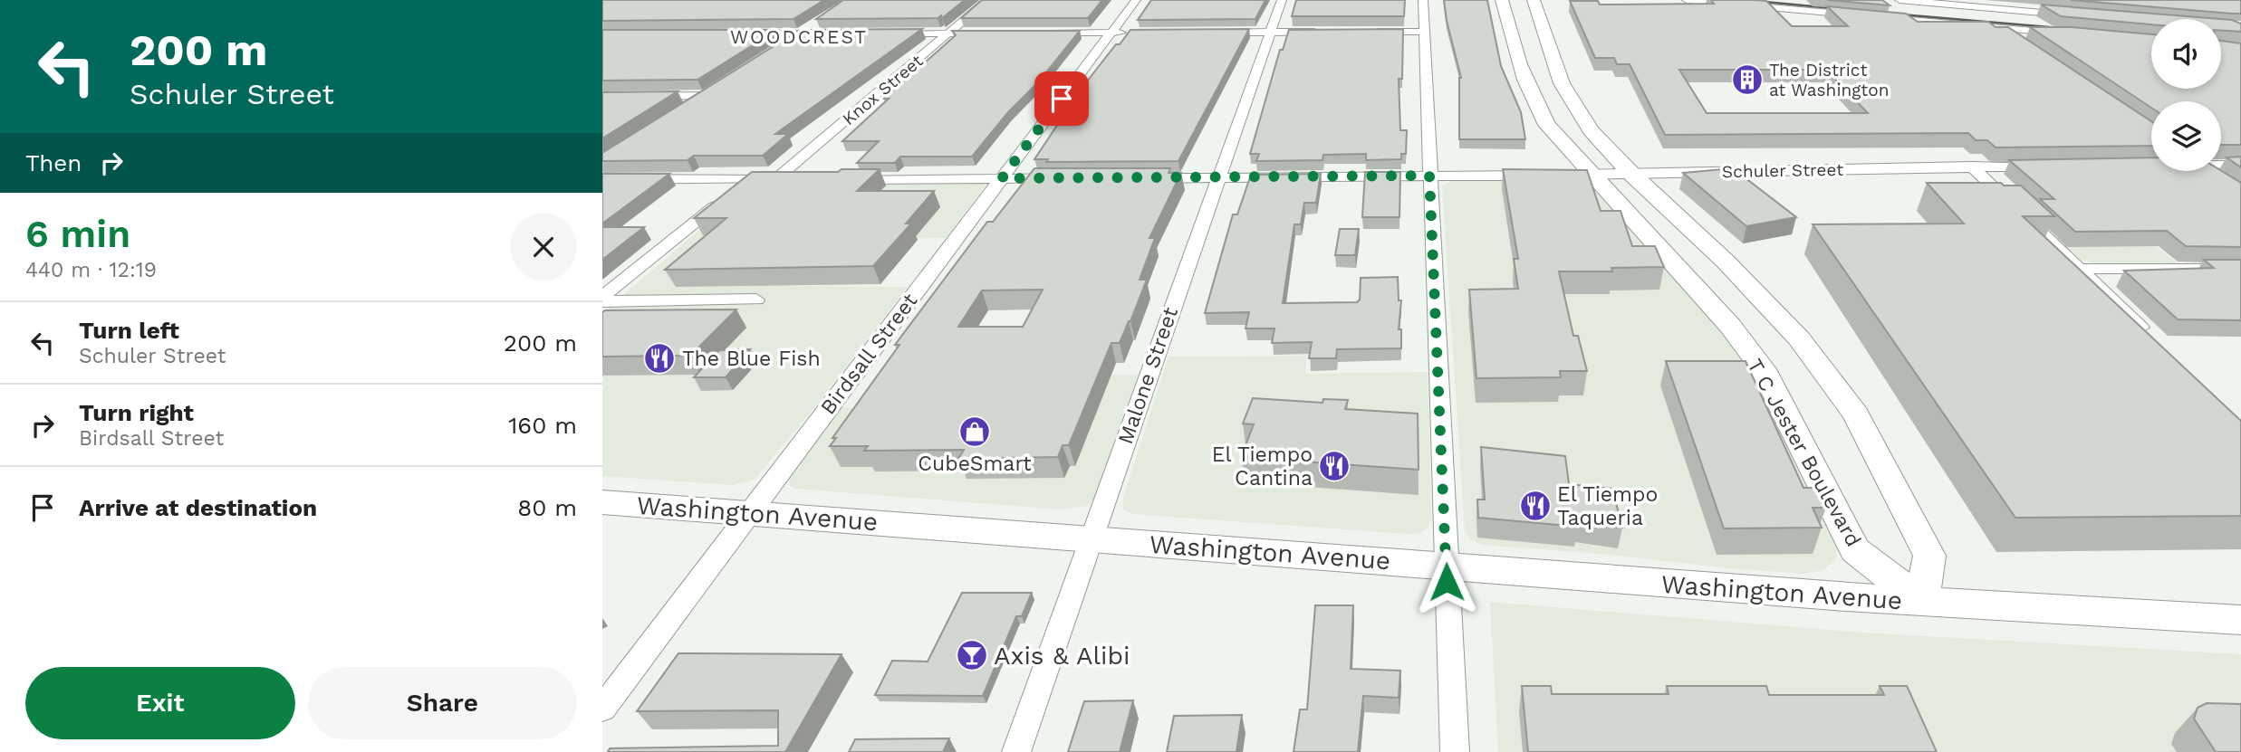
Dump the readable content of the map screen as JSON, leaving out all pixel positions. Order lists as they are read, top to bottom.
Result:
{
  "streets": {
    "main road": ["T C Jester Boulevard", "Washington Avenue"],
    "street": [
      "Knox Street",
      "Schuler Street",
      "Birdsall Street",
      "Malone Street"
    ]
  },
  "crossings": [
    ["Schuler Street", "T C Jester Boulevard"],
    ["Birdsall Street", "Washington Avenue"],
    ["Malone Street", "Washington Avenue"],
    ["T C Jester Boulevard", "Washington Avenue"]
  ],
  "districts": ["WOODCREST"],
  "places": {
    "building": ["The District at Washington"],
    "restaurant": ["The Blue Fish", "El Tiempo Cantina", "El Tiempo Taqueria"],
    "shop": ["CubeSmart"],
    "bar": ["Axis & Alibi"]
  },
  "page": {
    "turn": ["200 m", "Schuler Street"],
    "then": "Then",
    "heading": ["6 min", "440 m · 12:19"],
    "list": [
      {
        "name": "Turn left",
        "note": "Schuler Street",
        "value": "200 m"
      },
      {
        "name": "Turn right",
        "note": "Birdsall Street",
        "value": "160 m"
      },
      {
        "name": "Arrive at destination",
        "value": "80 m"
      }
    ],
    "buttons": ["Exit", "Share"]
  }
}
